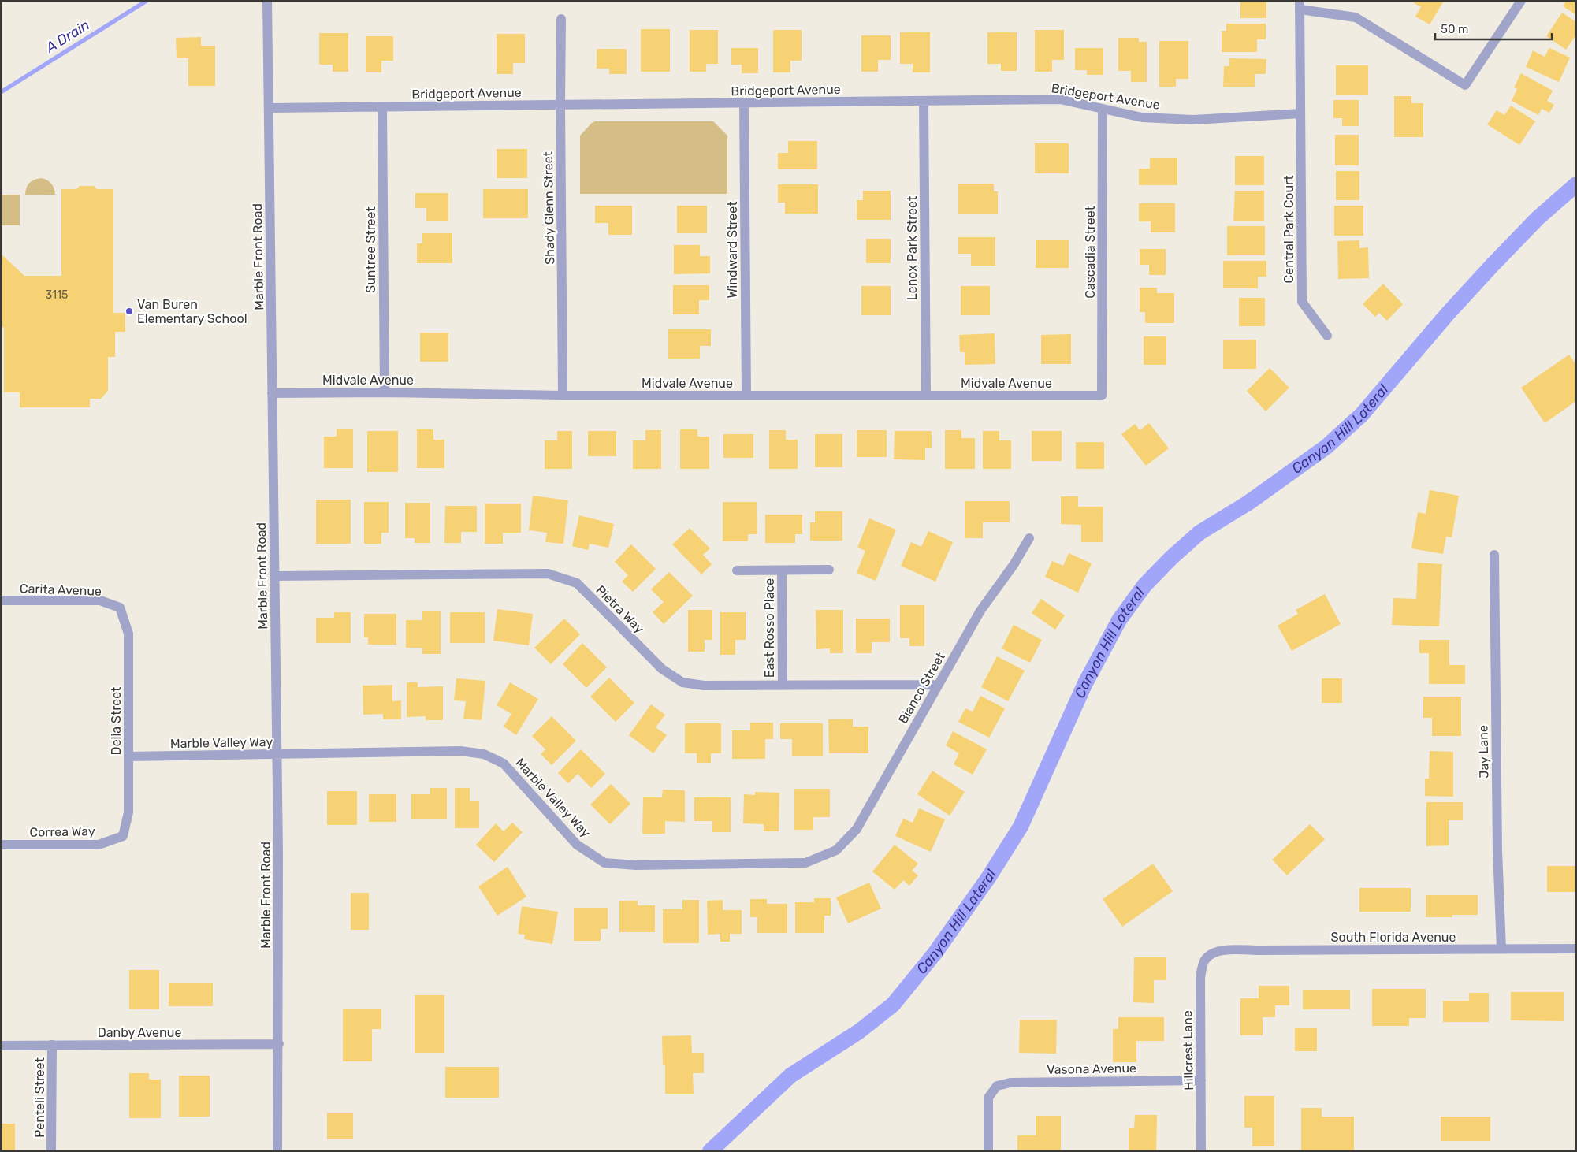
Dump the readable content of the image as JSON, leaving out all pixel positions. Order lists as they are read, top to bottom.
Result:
{
  "streets": {
    "street": [
      "Bridgeport Avenue",
      "Shady Glenn Street",
      "Central Park Court",
      "Lenox Park Street",
      "Suntree Street",
      "Windward Street",
      "Cascadia Street",
      "Marble Front Road",
      "Midvale Avenue",
      "Carita Avenue",
      "Pietra Way",
      "East Rosso Place",
      "Bianco Street",
      "Delia Street",
      "Marble Valley Way",
      "Jay Lane",
      "Correa Way",
      "South Florida Avenue",
      "Danby Avenue",
      "Hillcrest Lane",
      "Vasona Avenue",
      "Penteli Street"
    ]
  },
  "crossings": [
    ["Bridgeport Avenue", "Shady Glenn Street"],
    ["Bridgeport Avenue", "Central Park Court"],
    ["Bridgeport Avenue", "Lenox Park Street"],
    ["Bridgeport Avenue", "Suntree Street"],
    ["Bridgeport Avenue", "Windward Street"],
    ["Bridgeport Avenue", "Cascadia Street"],
    ["Bridgeport Avenue", "Marble Front Road"],
    ["Shady Glenn Street", "Midvale Avenue"],
    ["Lenox Park Street", "Midvale Avenue"],
    ["Suntree Street", "Midvale Avenue"],
    ["Windward Street", "Midvale Avenue"],
    ["Cascadia Street", "Midvale Avenue"],
    ["Marble Front Road", "Midvale Avenue"],
    ["Marble Front Road", "Pietra Way"],
    ["Marble Front Road", "Marble Valley Way"],
    ["Marble Front Road", "Danby Avenue"],
    ["Carita Avenue", "Delia Street"],
    ["Pietra Way", "East Rosso Place"],
    ["Pietra Way", "Bianco Street"],
    ["Bianco Street", "Marble Valley Way"],
    ["Delia Street", "Marble Valley Way"],
    ["Delia Street", "Correa Way"],
    ["Jay Lane", "South Florida Avenue"],
    ["South Florida Avenue", "Hillcrest Lane"],
    ["Danby Avenue", "Penteli Street"],
    ["Hillcrest Lane", "Vasona Avenue"]
  ],
  "water": ["A Drain", "Canyon Hill Lateral"],
  "places": ["Van Buren Elementary School"],
  "house_numbers": ["3115"],
  "scale_bar": "50 m"
}
